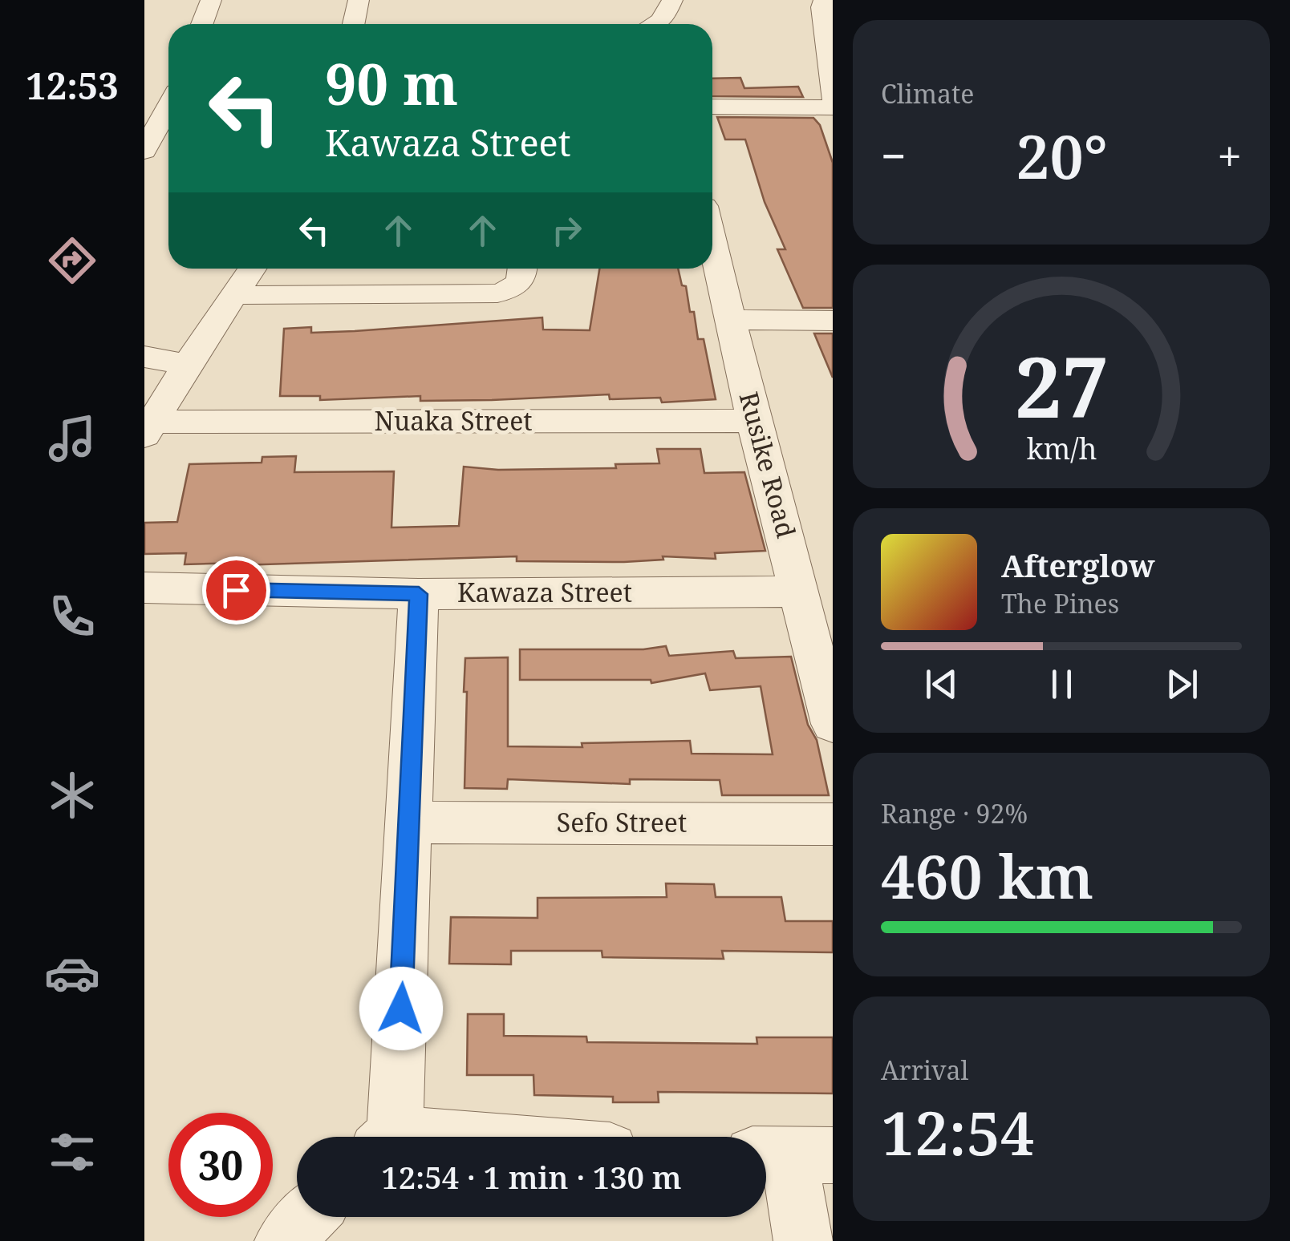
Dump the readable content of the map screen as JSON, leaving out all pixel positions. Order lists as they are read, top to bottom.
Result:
{
  "streets": {
    "street": [
      "Nuaka Street",
      "Rusike Road",
      "Kawaza Street",
      "Sefo Street"
    ]
  },
  "crossings": [
    ["Nuaka Street", "Rusike Road"],
    ["Rusike Road", "Kawaza Street"]
  ],
  "page": {
    "tabs": "12:53",
    "tile": [
      "Climate",
      ["Range · 92%", "460 km"],
      ["Arrival", "12:54"]
    ],
    "turn": ["90 m", "Kawaza Street"],
    "heat": ["−", "20°", "+"],
    "song": ["Afterglow", "The Pines"],
    "limit": "30",
    "trip": "12:54 · 1 min · 130 m",
    "gauge": ["27", "km/h"]
  }
}
